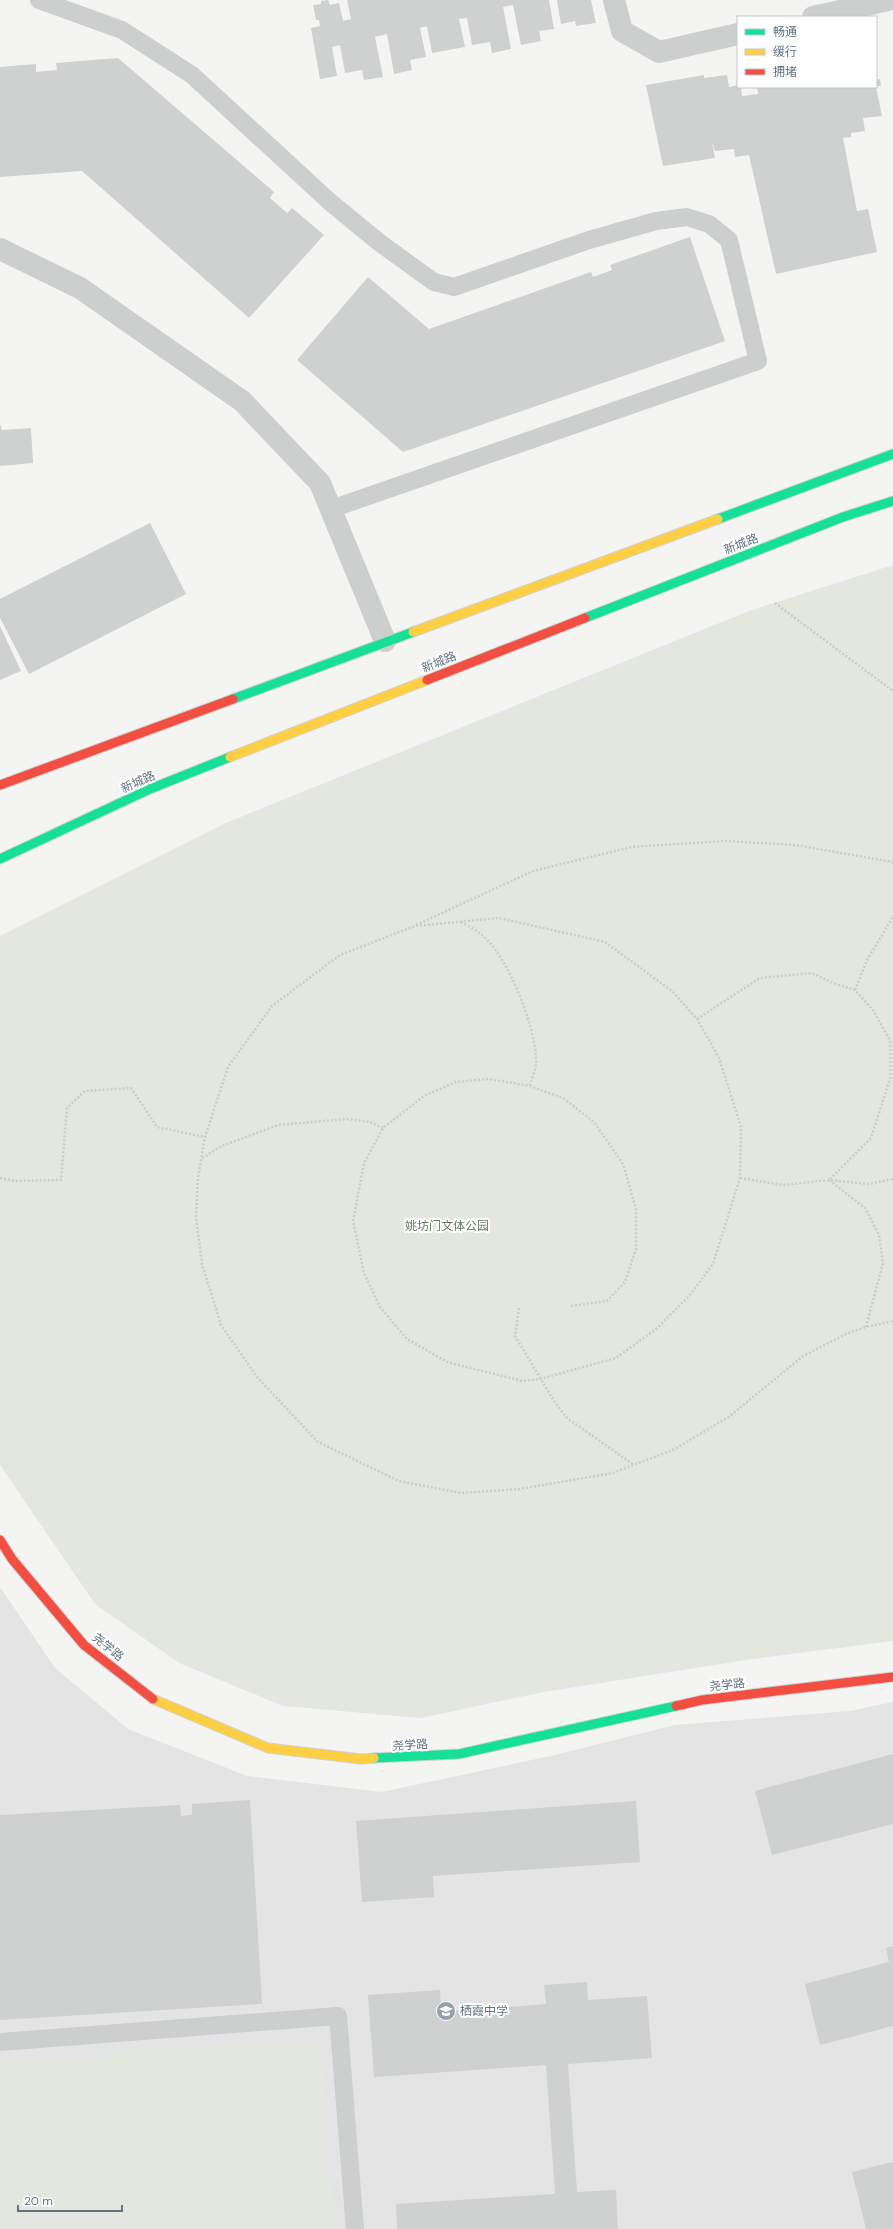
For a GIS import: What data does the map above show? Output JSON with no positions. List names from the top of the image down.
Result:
{
  "streets": {
    "main road": ["新城路", "尧学路"]
  },
  "parks": ["姚坊门文体公园"],
  "places": {
    "school or university": ["栖霞中学"]
  },
  "legend": ["畅通", "缓行", "拥堵"],
  "scale_bar": "20 m"
}
